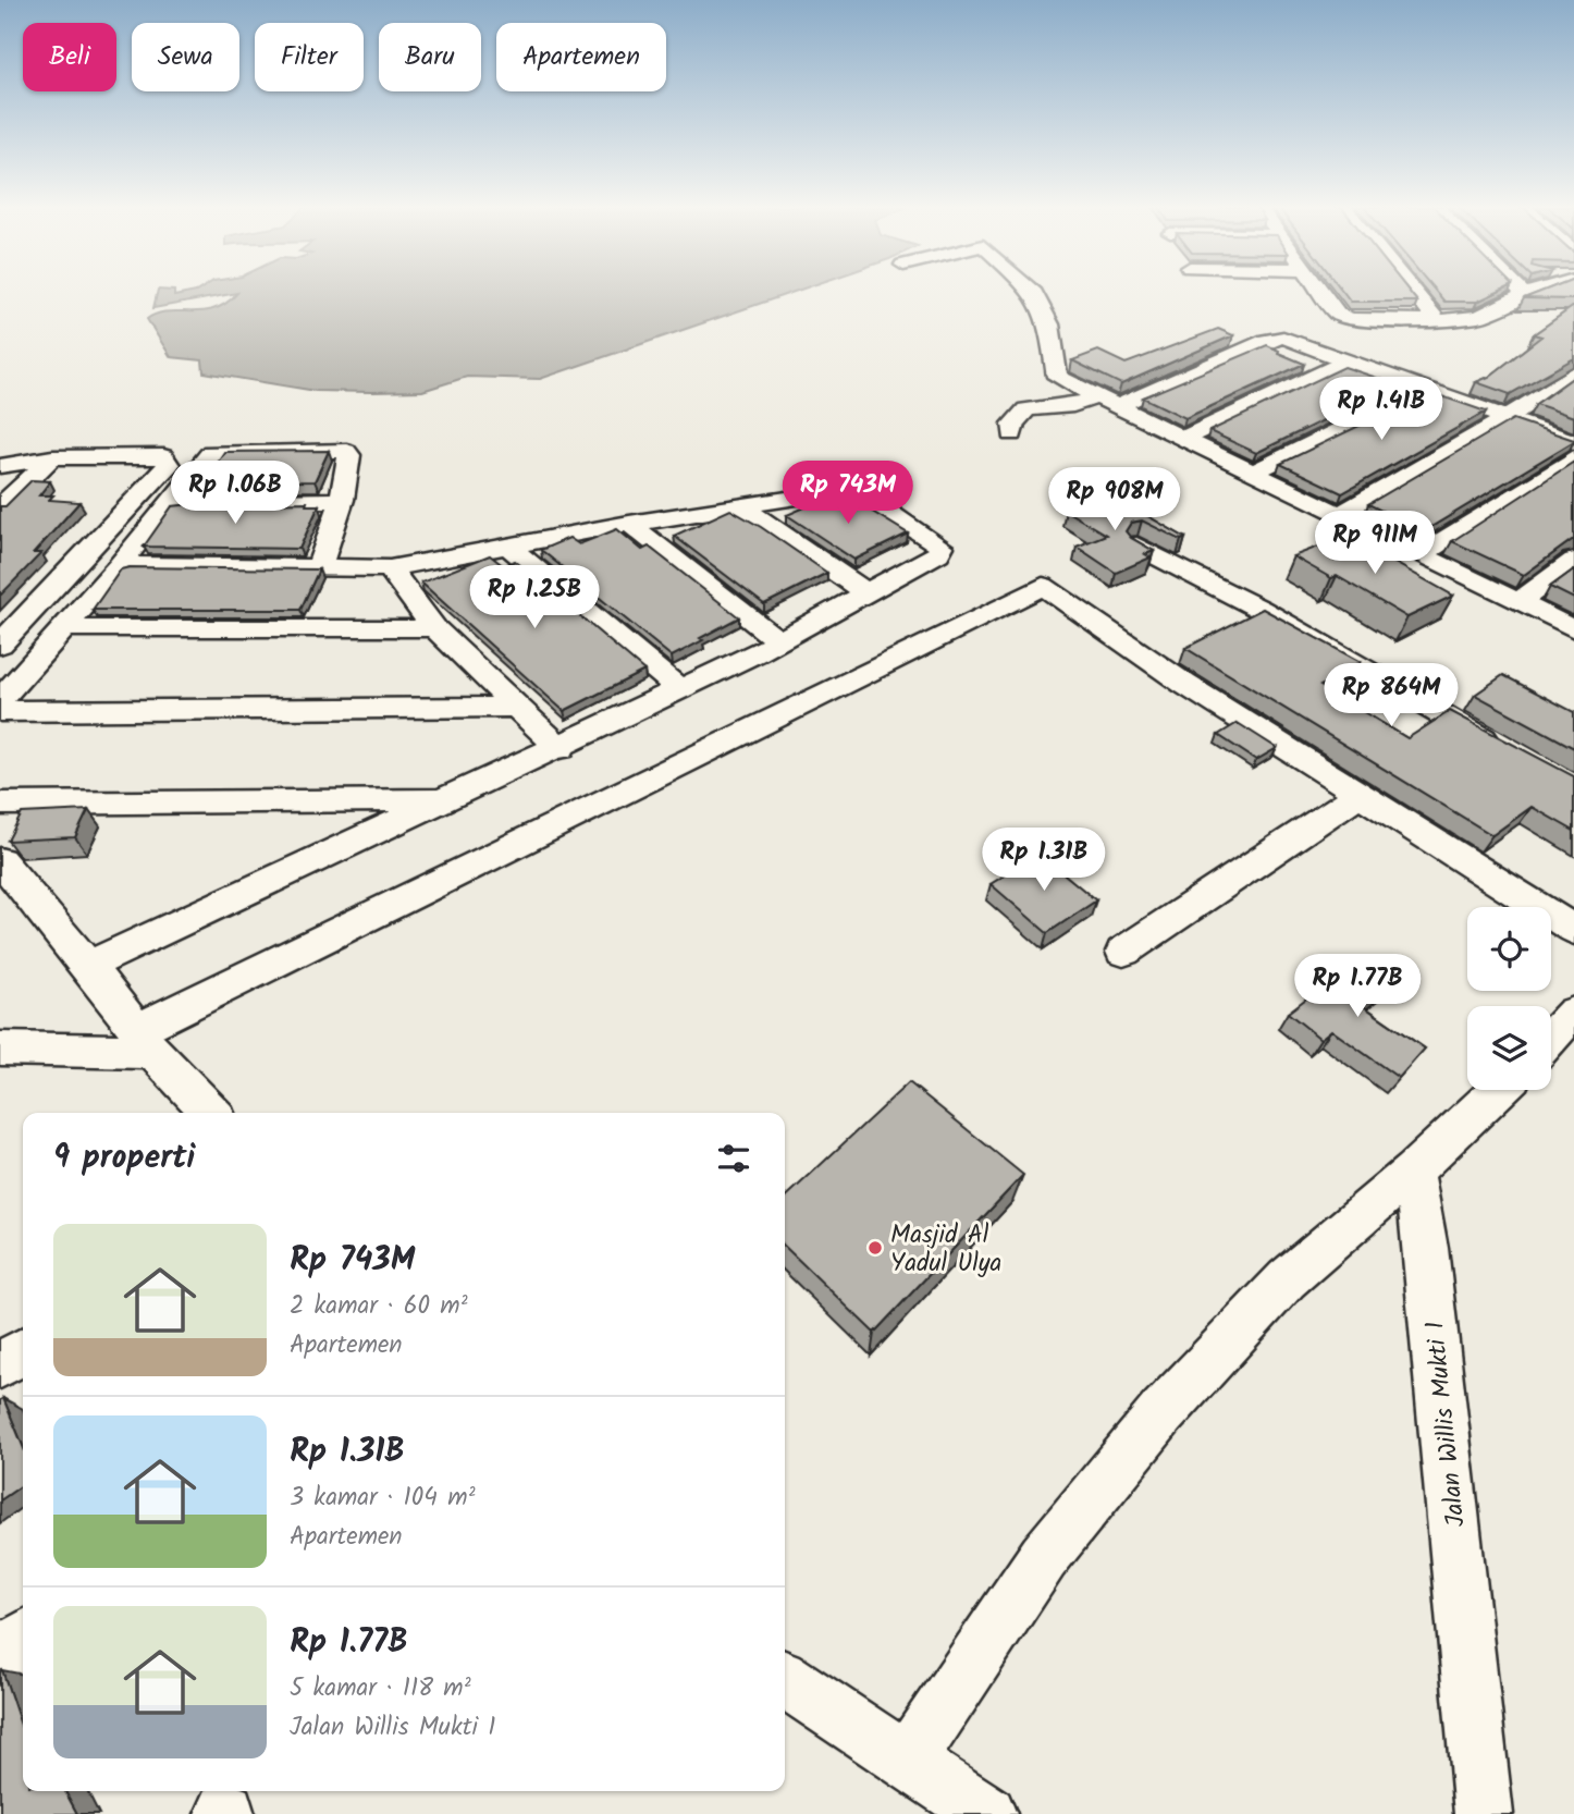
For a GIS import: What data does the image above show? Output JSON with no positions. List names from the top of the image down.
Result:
{
  "streets": {
    "street": ["Jalan Willis Mukti 1"]
  },
  "places": ["Masjid Al Yadul Ulya"],
  "page": {
    "chip": [
      "Beli",
      "Sewa",
      "Filter",
      "Baru",
      "Apartemen"
    ],
    "price": [
      "Rp 1.41B",
      "Rp 1.06B",
      "Rp 743M",
      "Rp 908M",
      "Rp 911M",
      "Rp 1.25B",
      "Rp 864M",
      "Rp 1.31B",
      "Rp 1.77B"
    ],
    "heading": "9 properti",
    "list": [
      {
        "name": "Rp 743M",
        "note": "2 kamar · 60 m² · Apartemen"
      },
      {
        "name": "Rp 1.31B",
        "note": "3 kamar · 104 m² · Apartemen"
      },
      {
        "name": "Rp 1.77B",
        "note": "5 kamar · 118 m² · Jalan Willis Mukti 1"
      }
    ]
  }
}
